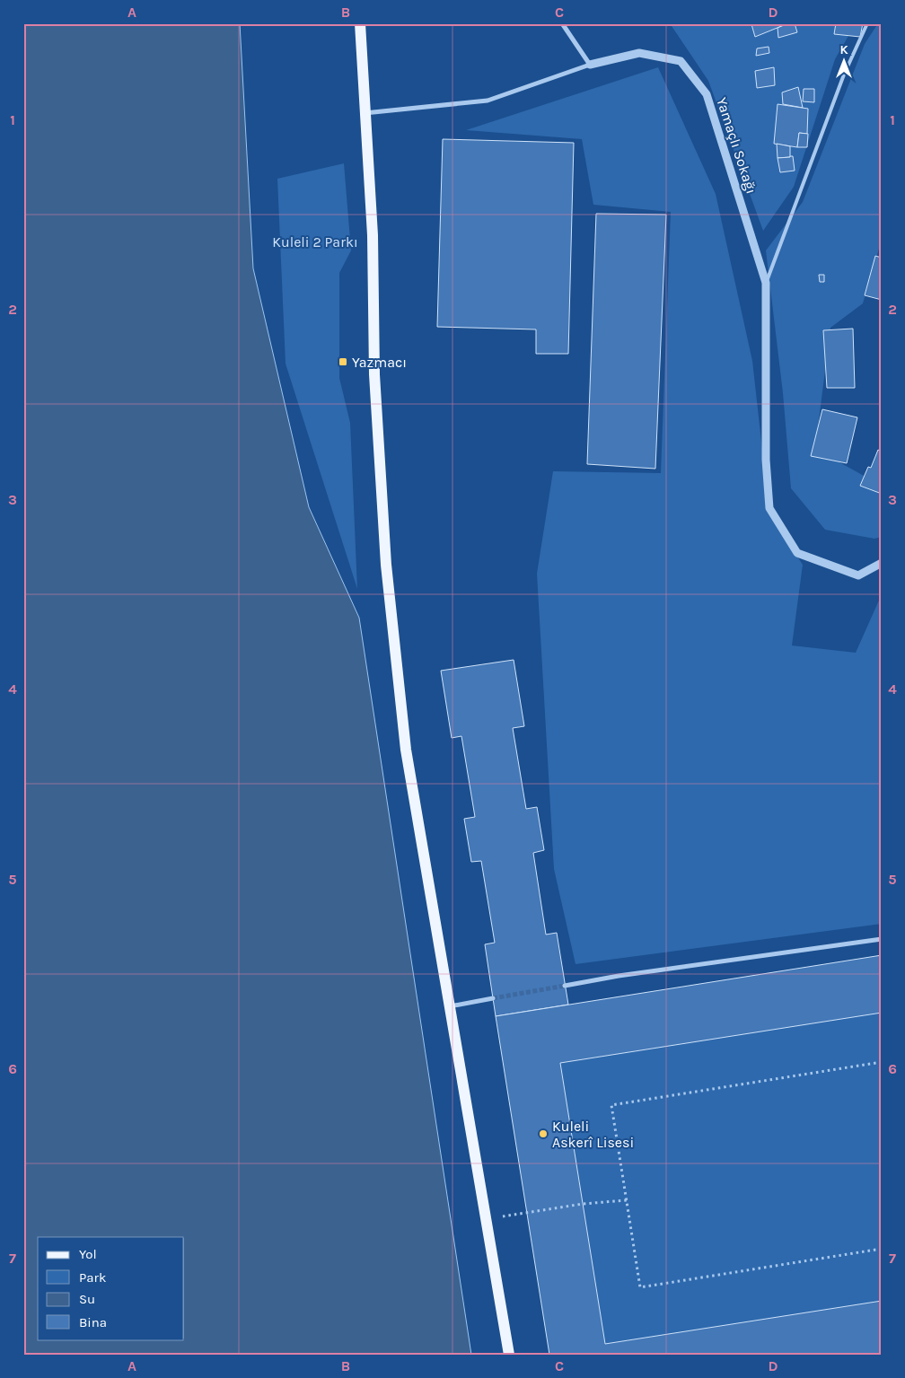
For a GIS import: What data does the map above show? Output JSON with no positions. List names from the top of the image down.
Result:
{
  "streets": {
    "street": ["Yamaçlı Sokağı"]
  },
  "parks": ["Kuleli 2 Parkı"],
  "places": {
    "transit": ["Yazmacı"],
    "other": ["Kuleli Askerî Lisesi"]
  },
  "legend": [
    "Yol",
    "Park",
    "Su",
    "Bina"
  ],
  "north": "top",
  "grid": {
    "columns": [
      "A",
      "B",
      "C",
      "D"
    ],
    "rows": [
      "1",
      "2",
      "3",
      "4",
      "5",
      "6",
      "7"
    ]
  }
}
